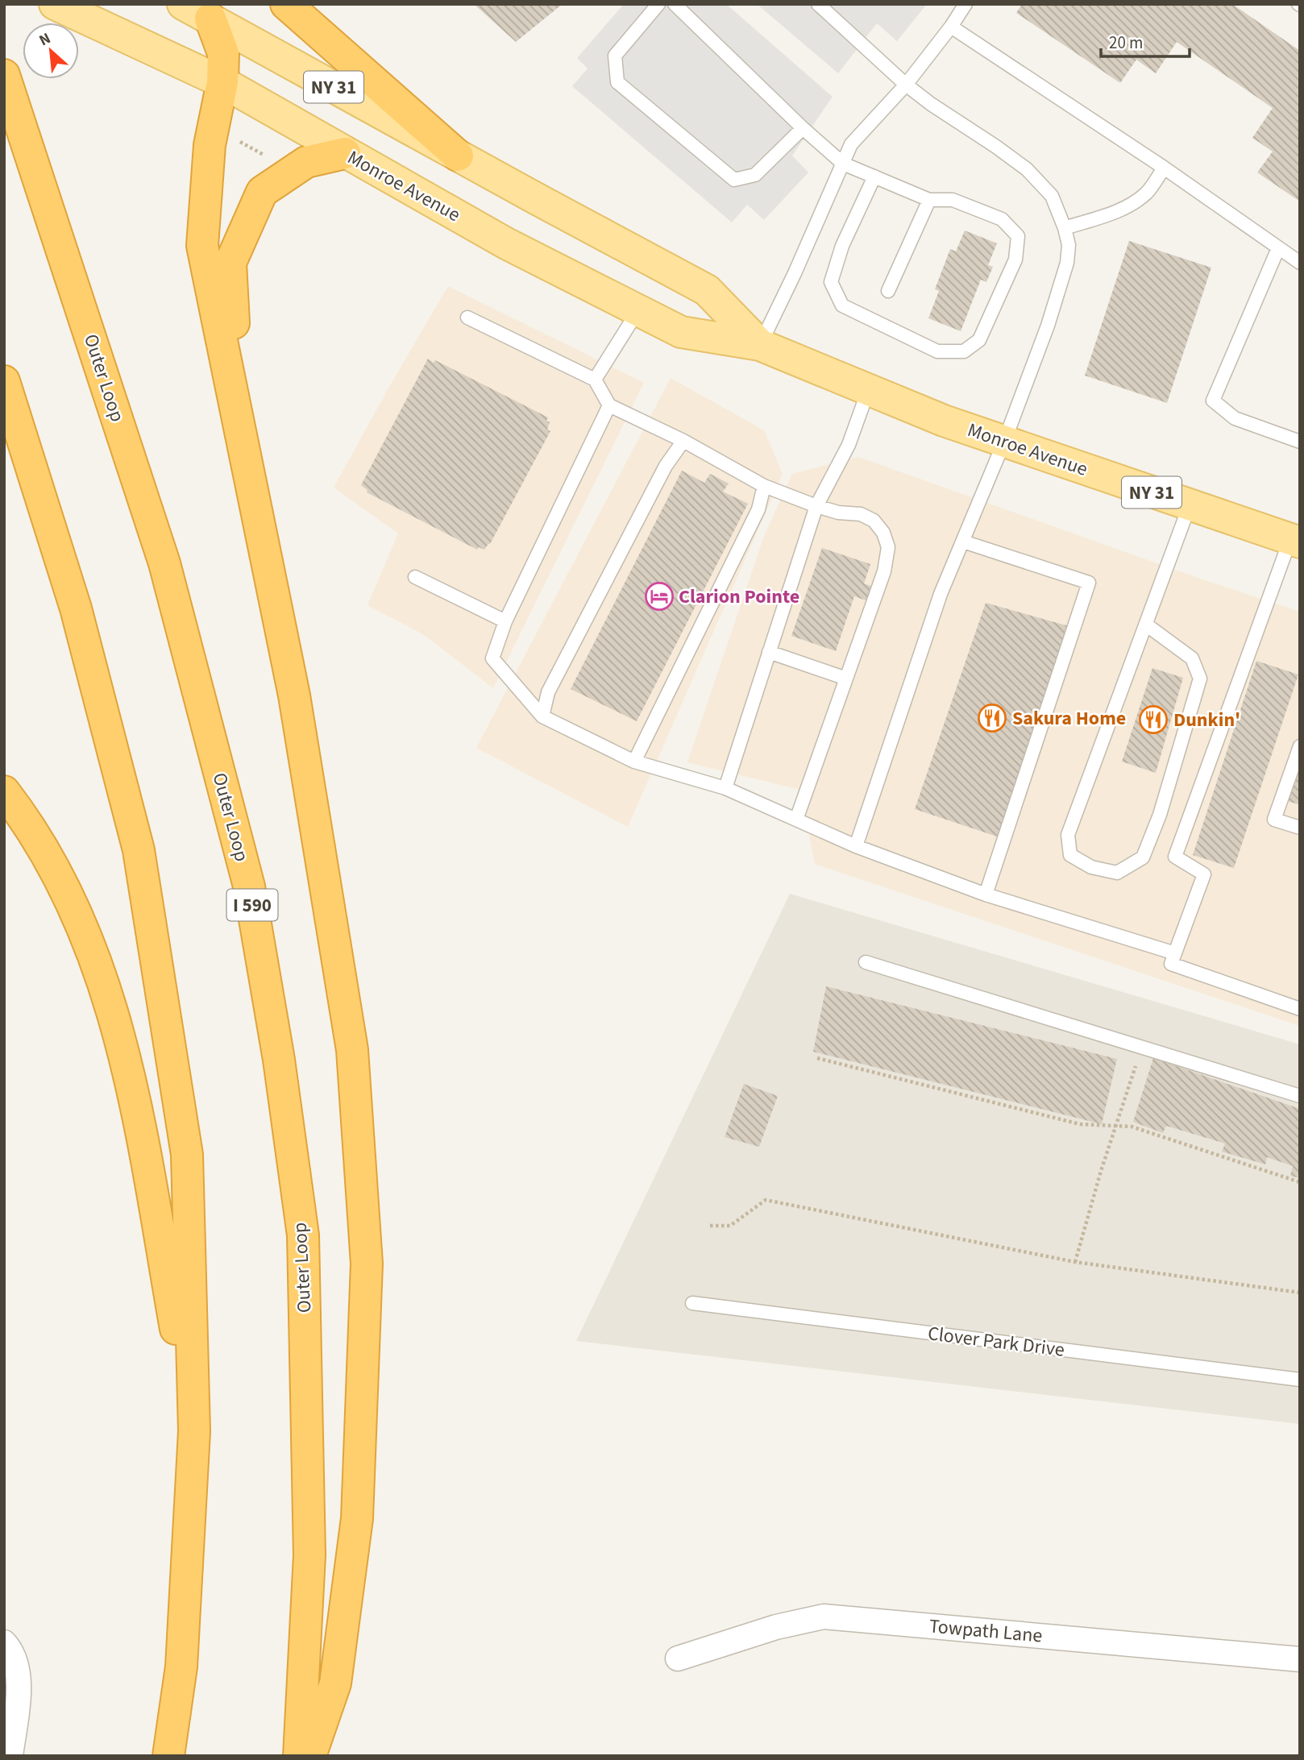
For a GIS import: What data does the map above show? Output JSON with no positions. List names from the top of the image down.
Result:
{
  "streets": {
    "highway": ["Outer Loop", "I 590"],
    "main road": ["NY 31", "Monroe Avenue"],
    "street": ["Towpath Lane"],
    "lane": ["Clover Park Drive"]
  },
  "places": {
    "hotel": ["Clarion Pointe"],
    "restaurant": ["Sakura Home", "Dunkin'"]
  },
  "scale_bar": "20 m",
  "north": "top left"
}
